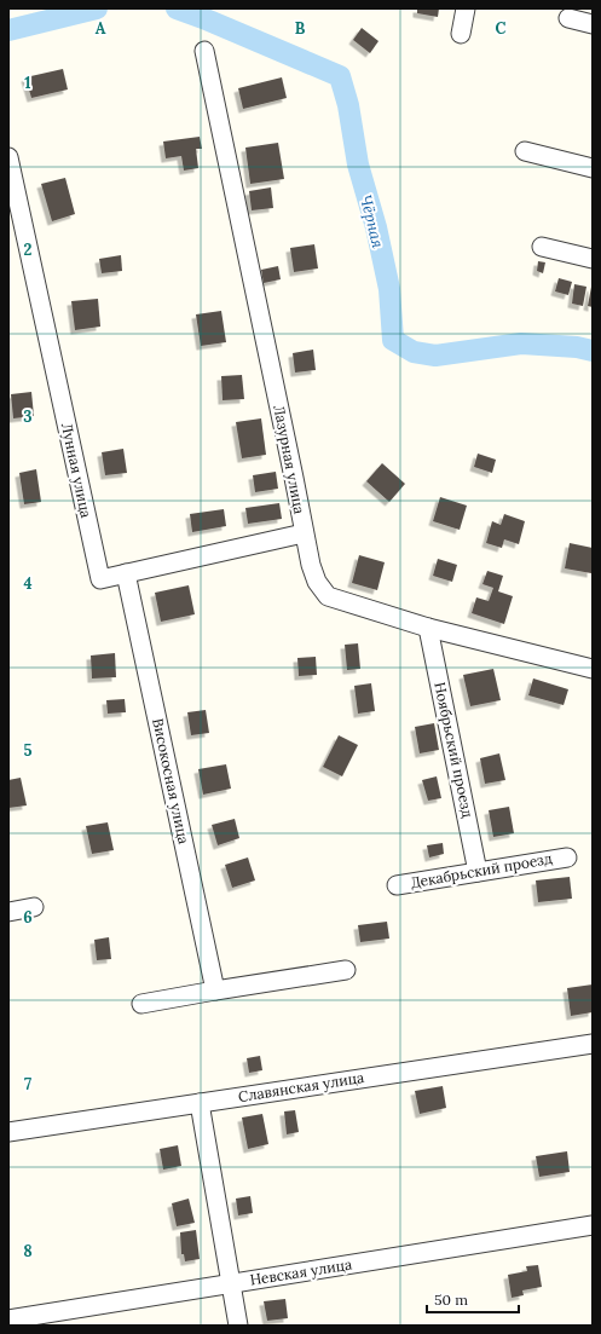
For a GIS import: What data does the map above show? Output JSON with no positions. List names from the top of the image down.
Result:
{
  "streets": {
    "street": [
      "Лазурная улица",
      "Лунная улица",
      "Ноябрьский проезд",
      "Високосная улица",
      "Декабрьский проезд",
      "Славянская улица",
      "Невская улица"
    ]
  },
  "crossings": [
    ["Лазурная улица", "Лунная улица"],
    ["Лазурная улица", "Ноябрьский проезд"],
    ["Лунная улица", "Високосная улица"],
    ["Ноябрьский проезд", "Декабрьский проезд"]
  ],
  "water": ["Чёрная"],
  "scale_bar": "50 m",
  "grid": {
    "columns": ["A", "B", "C"],
    "rows": [
      "1",
      "2",
      "3",
      "4",
      "5",
      "6",
      "7",
      "8"
    ]
  }
}
